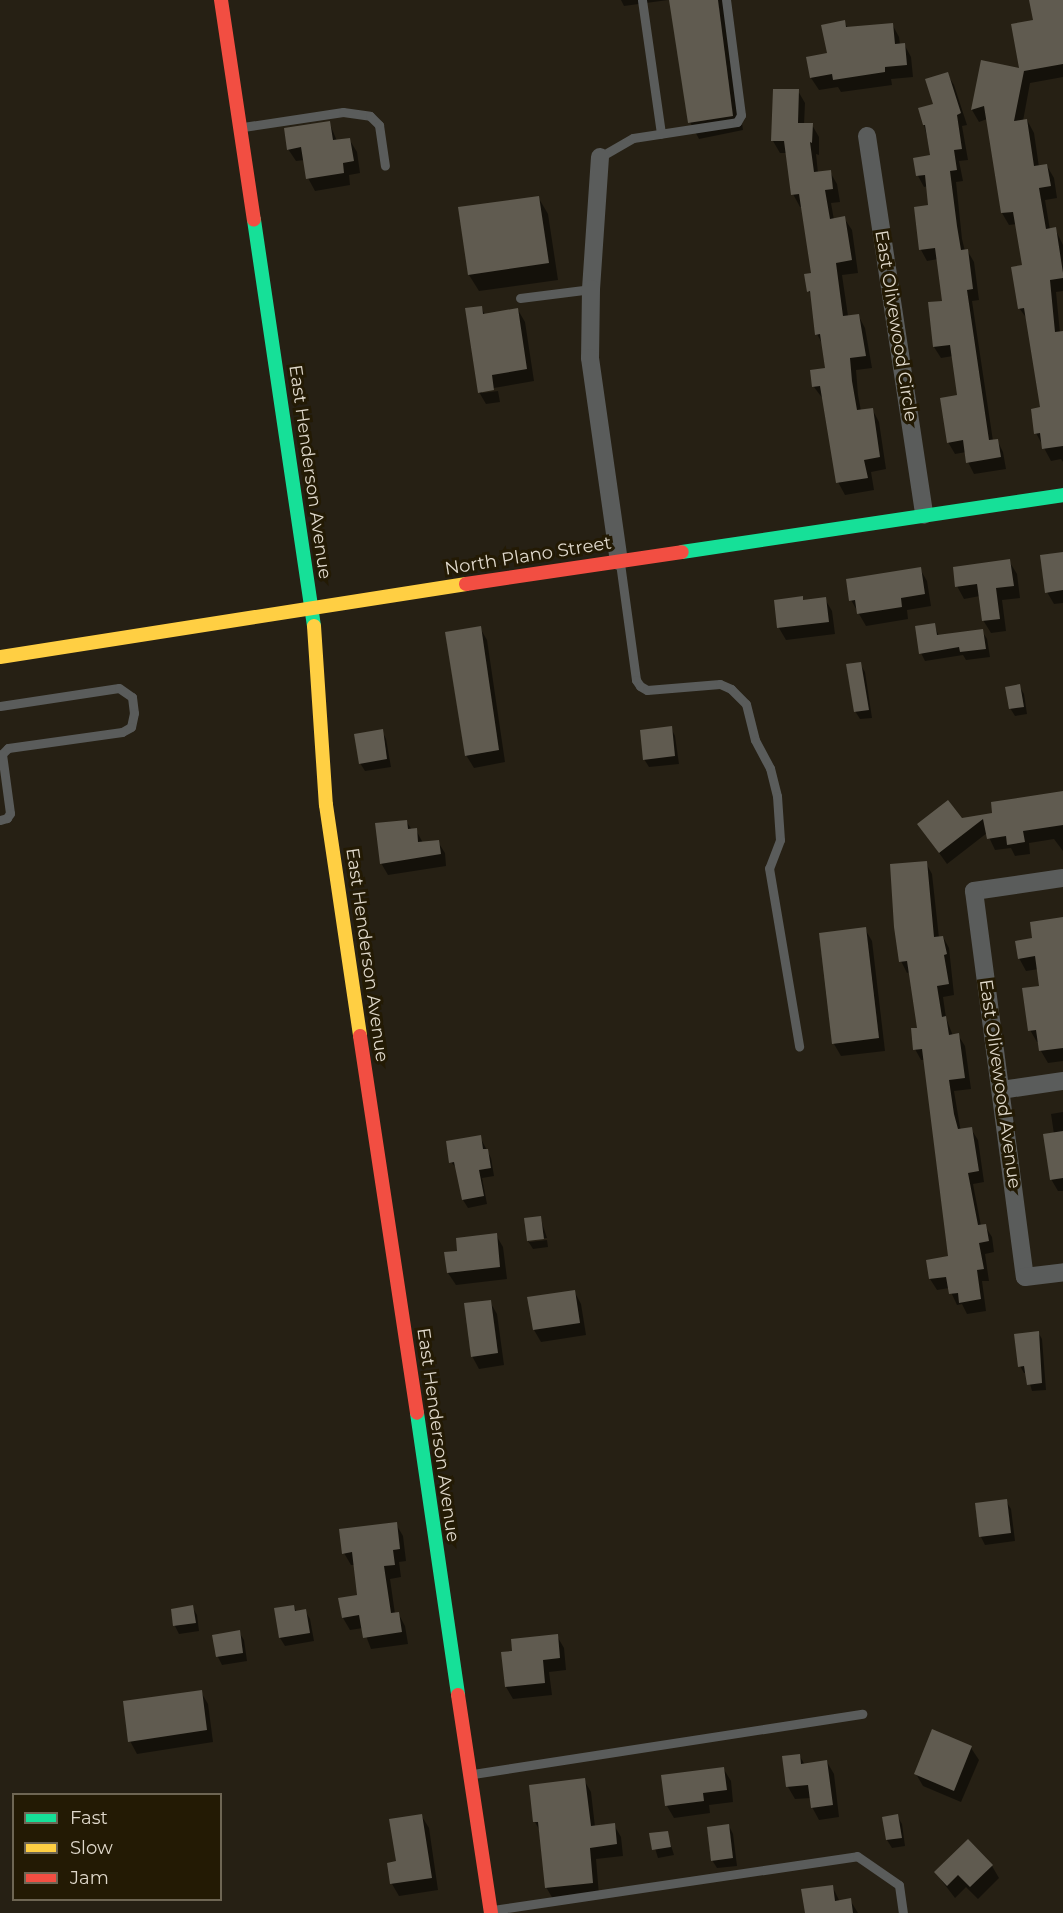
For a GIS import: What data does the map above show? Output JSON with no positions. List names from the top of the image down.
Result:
{
  "streets": {
    "street": [
      "East Olivewood Circle",
      "East Henderson Avenue",
      "North Plano Street",
      "East Olivewood Avenue"
    ]
  },
  "crossings": [
    ["East Olivewood Circle", "North Plano Street"],
    ["East Henderson Avenue", "North Plano Street"]
  ],
  "legend": ["Fast", "Slow", "Jam"]
}
